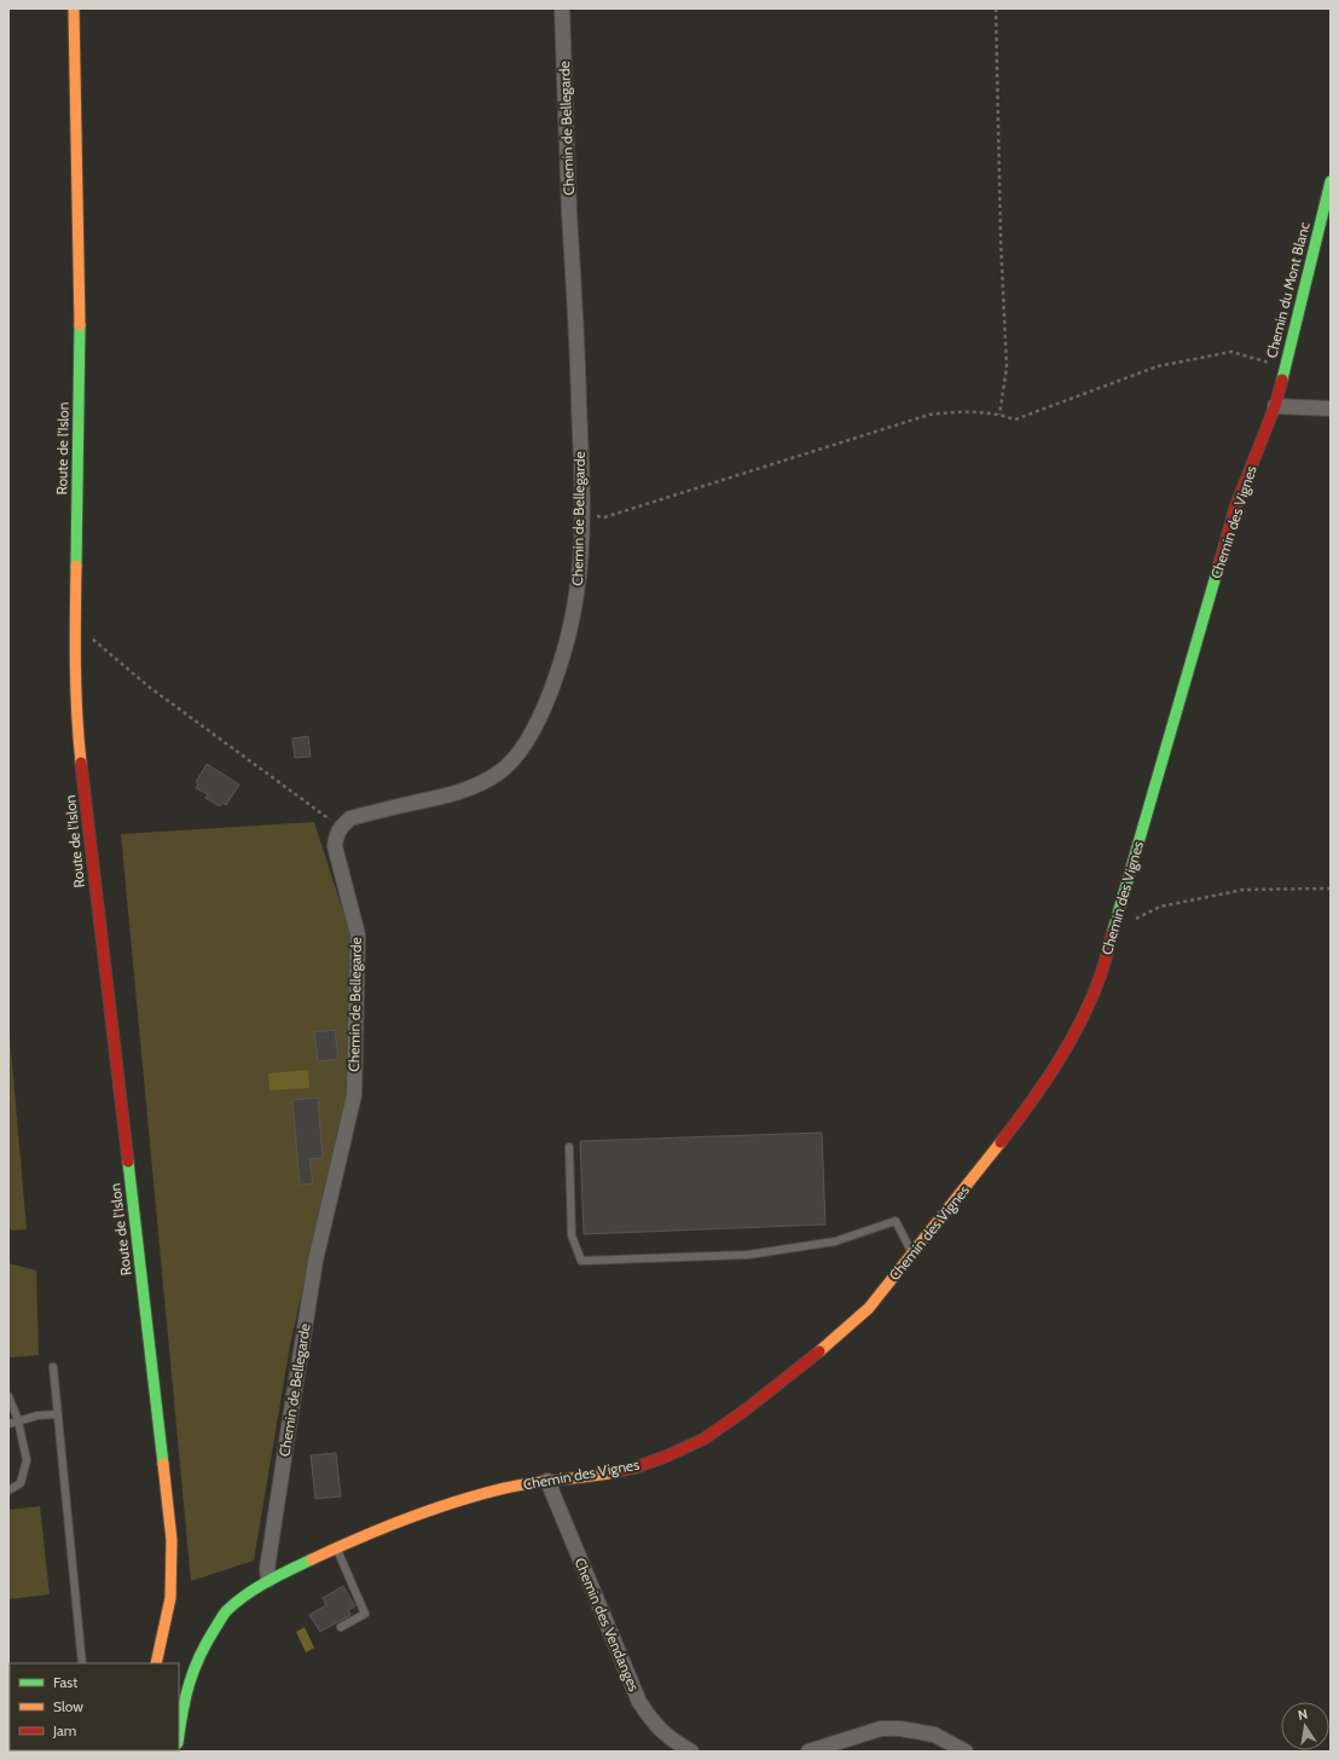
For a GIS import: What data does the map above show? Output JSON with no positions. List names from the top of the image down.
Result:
{
  "streets": {
    "street": [
      "Chemin de Bellegarde",
      "Chemin du Mont Blanc",
      "Route de l'Islon",
      "Chemin des Vignes",
      "Chemin des Vendanges"
    ]
  },
  "crossings": [
    ["Chemin de Bellegarde", "Chemin des Vignes"],
    ["Chemin du Mont Blanc", "Chemin des Vignes"],
    ["Chemin des Vignes", "Chemin des Vendanges"]
  ],
  "legend": ["Fast", "Slow", "Jam"],
  "north": "top"
}
